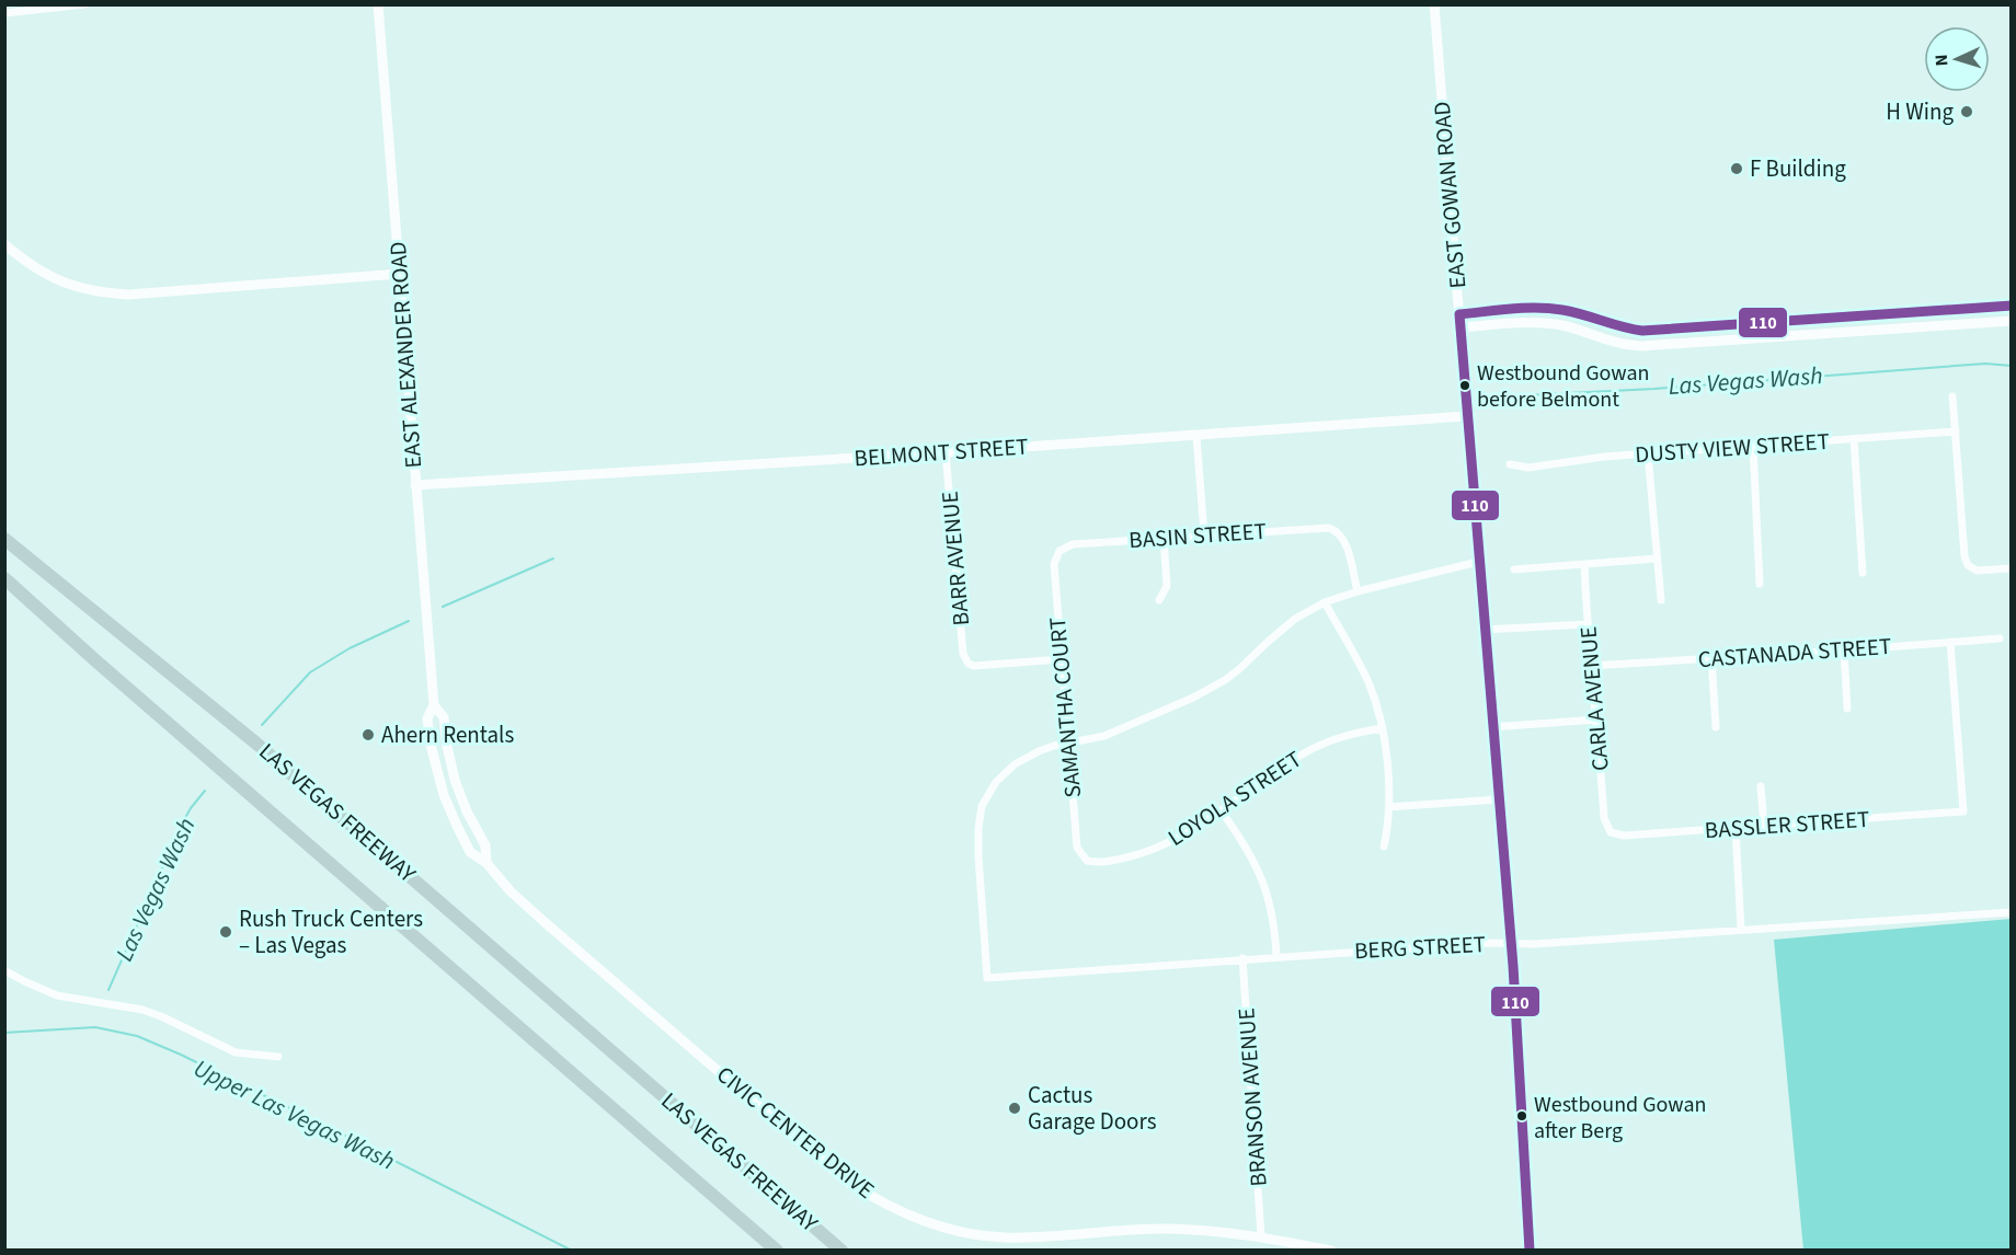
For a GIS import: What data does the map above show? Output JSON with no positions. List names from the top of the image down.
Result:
{
  "streets": {
    "highway": ["LAS VEGAS FREEWAY"],
    "street": [
      "EAST GOWAN ROAD",
      "EAST ALEXANDER ROAD",
      "DUSTY VIEW STREET",
      "BELMONT STREET",
      "BASIN STREET",
      "BARR AVENUE",
      "CASTANADA STREET",
      "CARLA AVENUE",
      "SAMANTHA COURT",
      "LOYOLA STREET",
      "BASSLER STREET",
      "BERG STREET",
      "BRANSON AVENUE",
      "CIVIC CENTER DRIVE"
    ]
  },
  "crossings": [
    ["EAST GOWAN ROAD", "BELMONT STREET"],
    ["EAST GOWAN ROAD", "BERG STREET"],
    ["EAST ALEXANDER ROAD", "BELMONT STREET"],
    ["EAST ALEXANDER ROAD", "CIVIC CENTER DRIVE"],
    ["BELMONT STREET", "BARR AVENUE"],
    ["BASIN STREET", "SAMANTHA COURT"],
    ["BARR AVENUE", "SAMANTHA COURT"],
    ["CASTANADA STREET", "CARLA AVENUE"],
    ["CASTANADA STREET", "BASSLER STREET"],
    ["CARLA AVENUE", "BASSLER STREET"],
    ["SAMANTHA COURT", "LOYOLA STREET"],
    ["SAMANTHA COURT", "BERG STREET"],
    ["BERG STREET", "BRANSON AVENUE"],
    ["BRANSON AVENUE", "CIVIC CENTER DRIVE"]
  ],
  "water": ["Las Vegas Wash", "Upper Las Vegas Wash"],
  "places": [
    "H Wing",
    "F Building",
    "Westbound Gowan before Belmont",
    "Ahern Rentals",
    "Rush Truck Centers – Las Vegas",
    "Cactus Garage Doors",
    "Westbound Gowan after Berg"
  ],
  "lines": ["transit line 110"],
  "north": "left"
}
